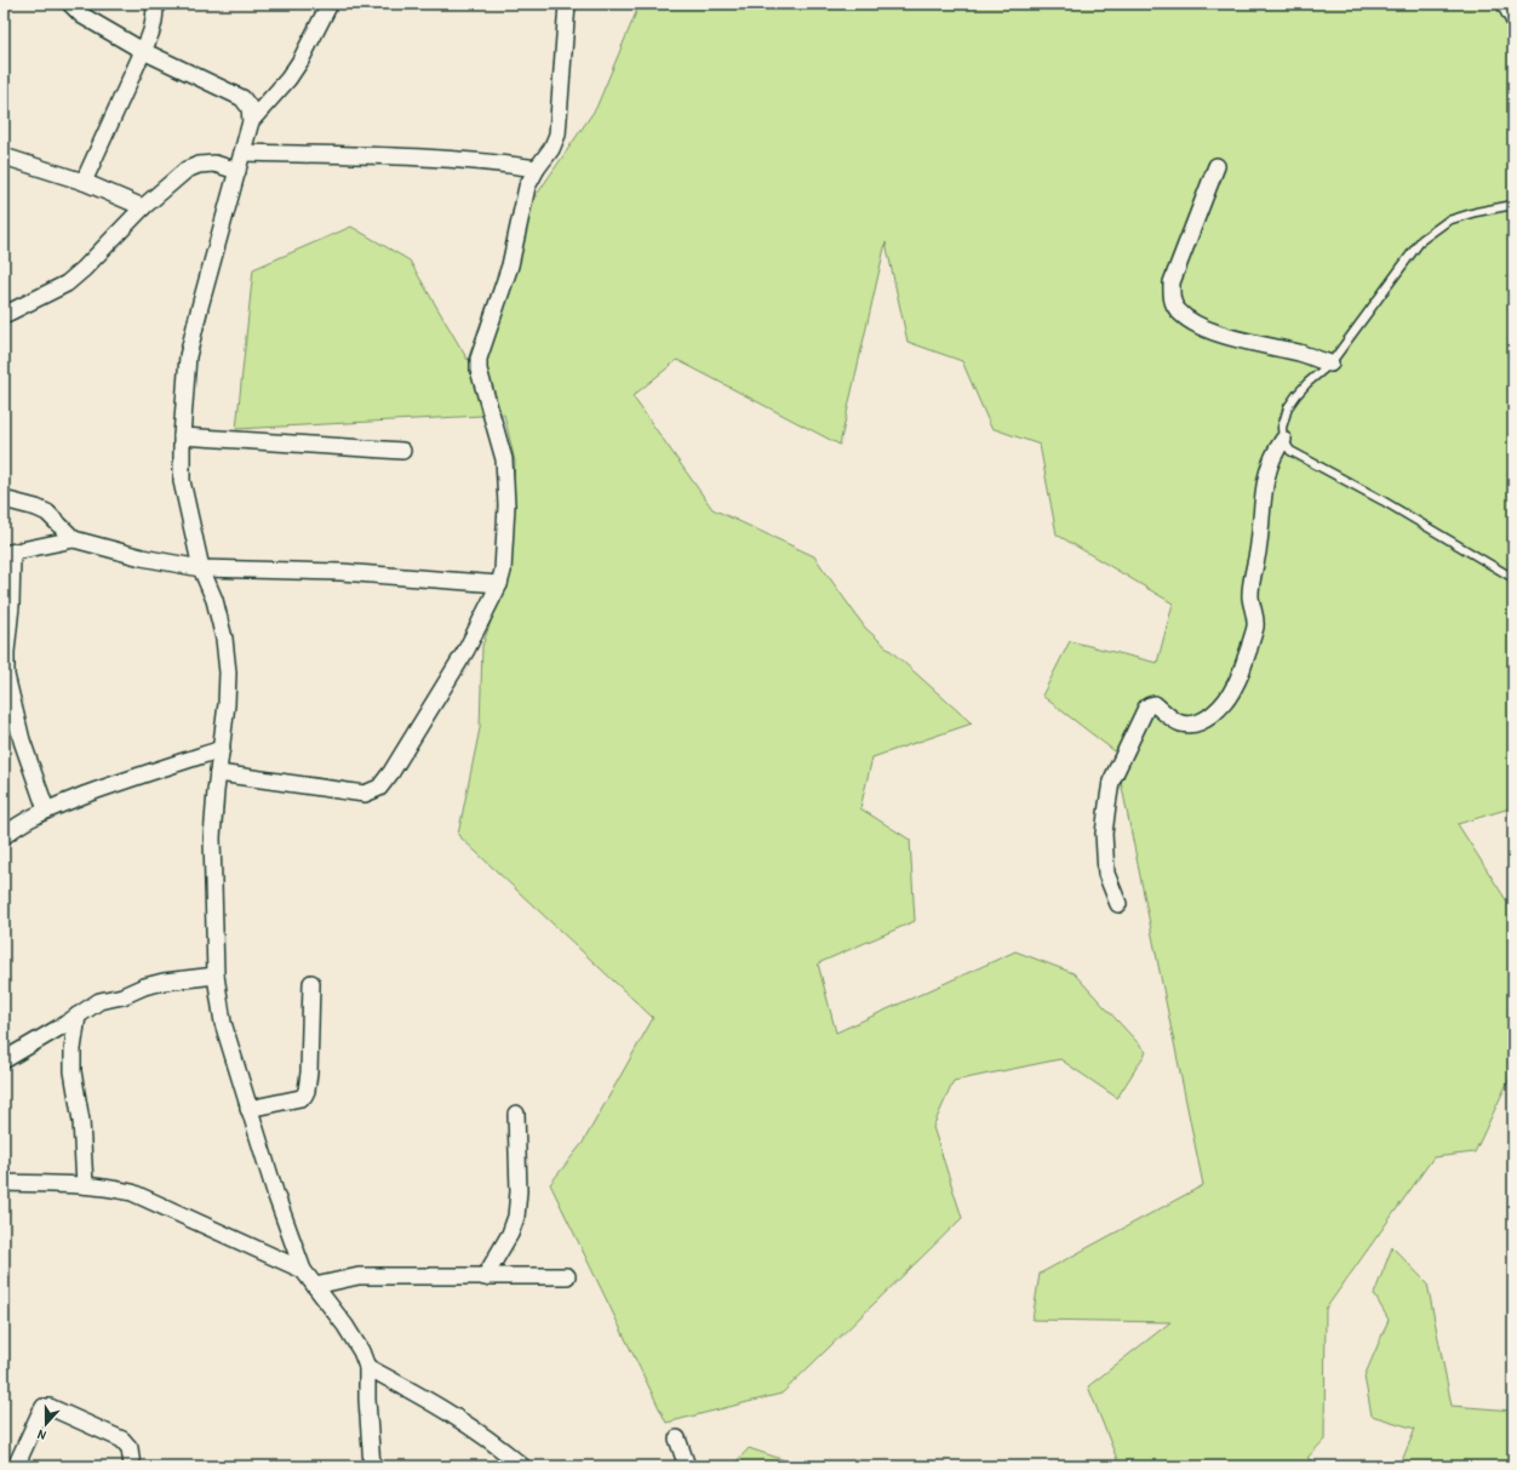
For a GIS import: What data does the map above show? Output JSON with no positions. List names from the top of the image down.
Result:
{
  "north": "bottom"
}
